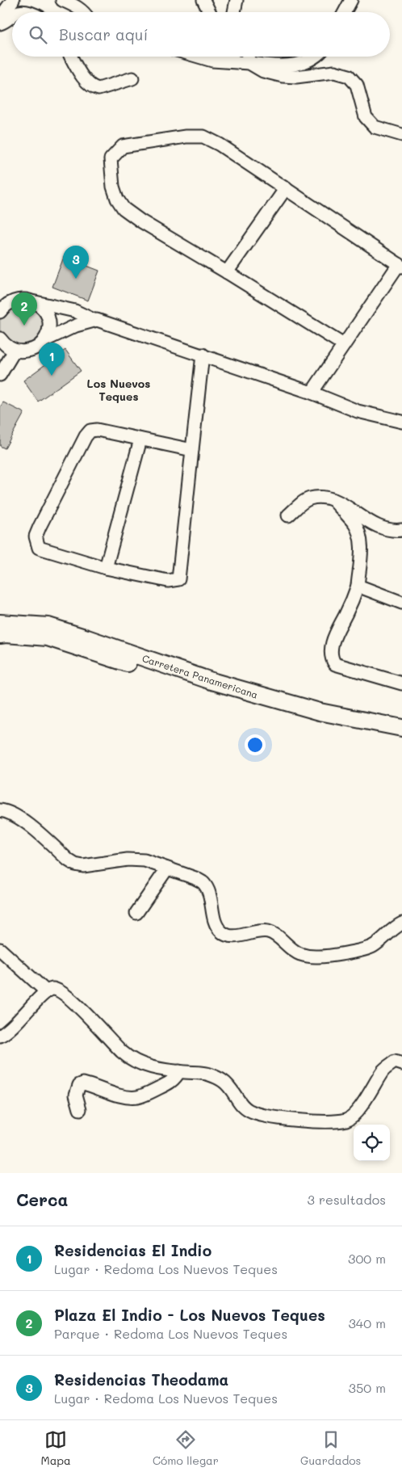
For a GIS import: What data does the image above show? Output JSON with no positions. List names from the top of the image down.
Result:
{
  "streets": {
    "main road": ["Carretera Panamericana"]
  },
  "districts": ["Los Nuevos Teques"],
  "page": {
    "search": "Buscar aquí",
    "pins": ["3", "2", "1"],
    "heading": ["Cerca", "3 resultados"],
    "list": [
      {
        "mark": "1",
        "name": "Residencias El Indio",
        "note": "Lugar · Redoma Los Nuevos Teques",
        "value": "300 m"
      },
      {
        "mark": "2",
        "name": "Plaza El Indio - Los Nuevos Teques",
        "note": "Parque · Redoma Los Nuevos Teques",
        "value": "340 m"
      },
      {
        "mark": "3",
        "name": "Residencias Theodama",
        "note": "Lugar · Redoma Los Nuevos Teques",
        "value": "350 m"
      }
    ],
    "nav": ["Mapa", "Cómo llegar", "Guardados"]
  }
}
